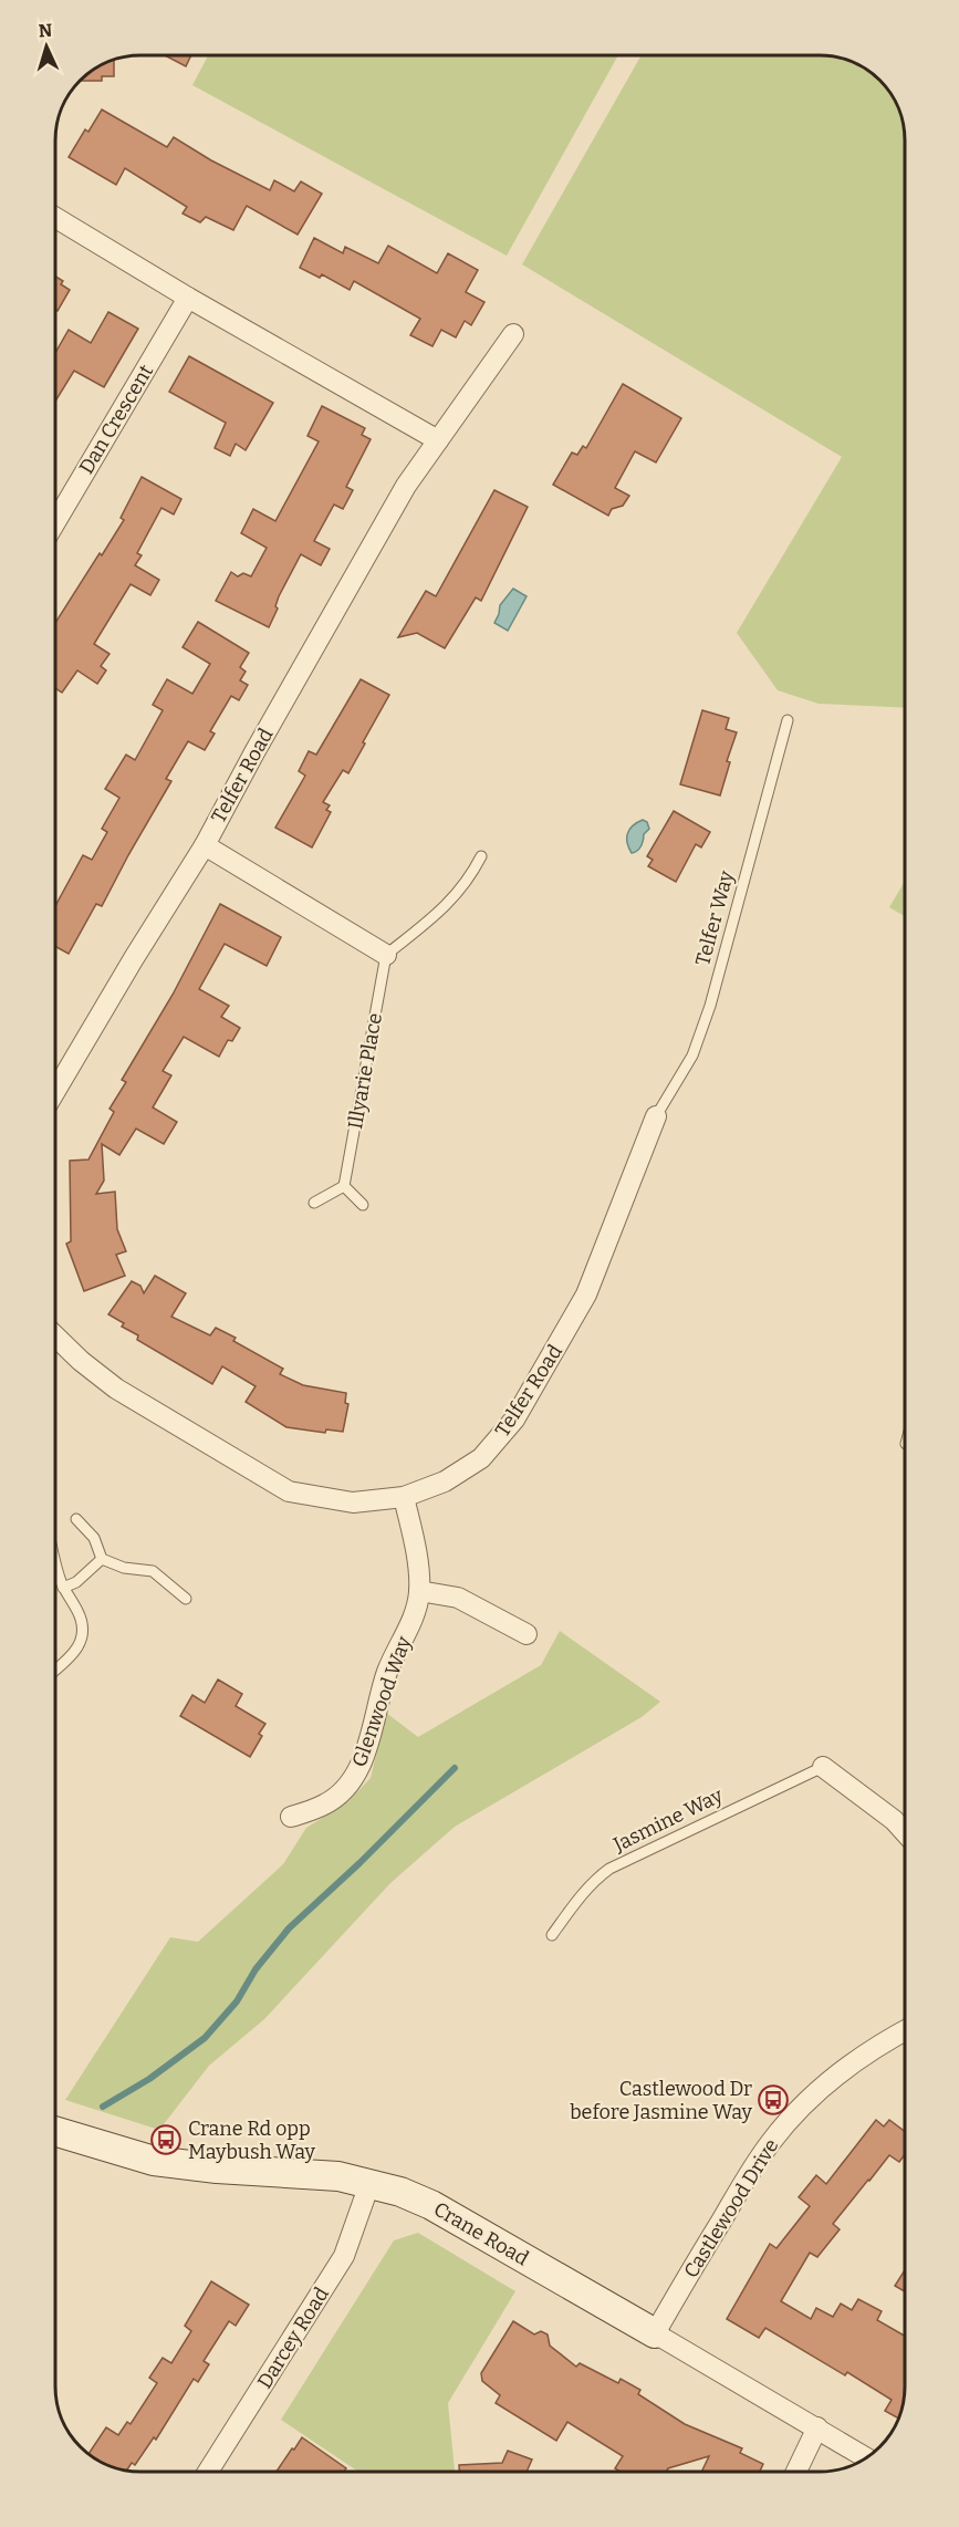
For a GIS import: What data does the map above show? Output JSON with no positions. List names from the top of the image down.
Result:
{
  "streets": {
    "street": [
      "Dan Crescent",
      "Telfer Road",
      "Glenwood Way",
      "Castlewood Drive",
      "Crane Road",
      "Darcey Road"
    ],
    "lane": ["Telfer Way", "Illyarie Place", "Jasmine Way"]
  },
  "crossings": [
    ["Telfer Road", "Telfer Way"],
    ["Telfer Road", "Glenwood Way"],
    ["Castlewood Drive", "Crane Road"],
    ["Crane Road", "Darcey Road"]
  ],
  "places": {
    "bus stop": ["Castlewood Dr before Jasmine Way", "Crane Rd opp Maybush Way"]
  },
  "north": "top"
}
